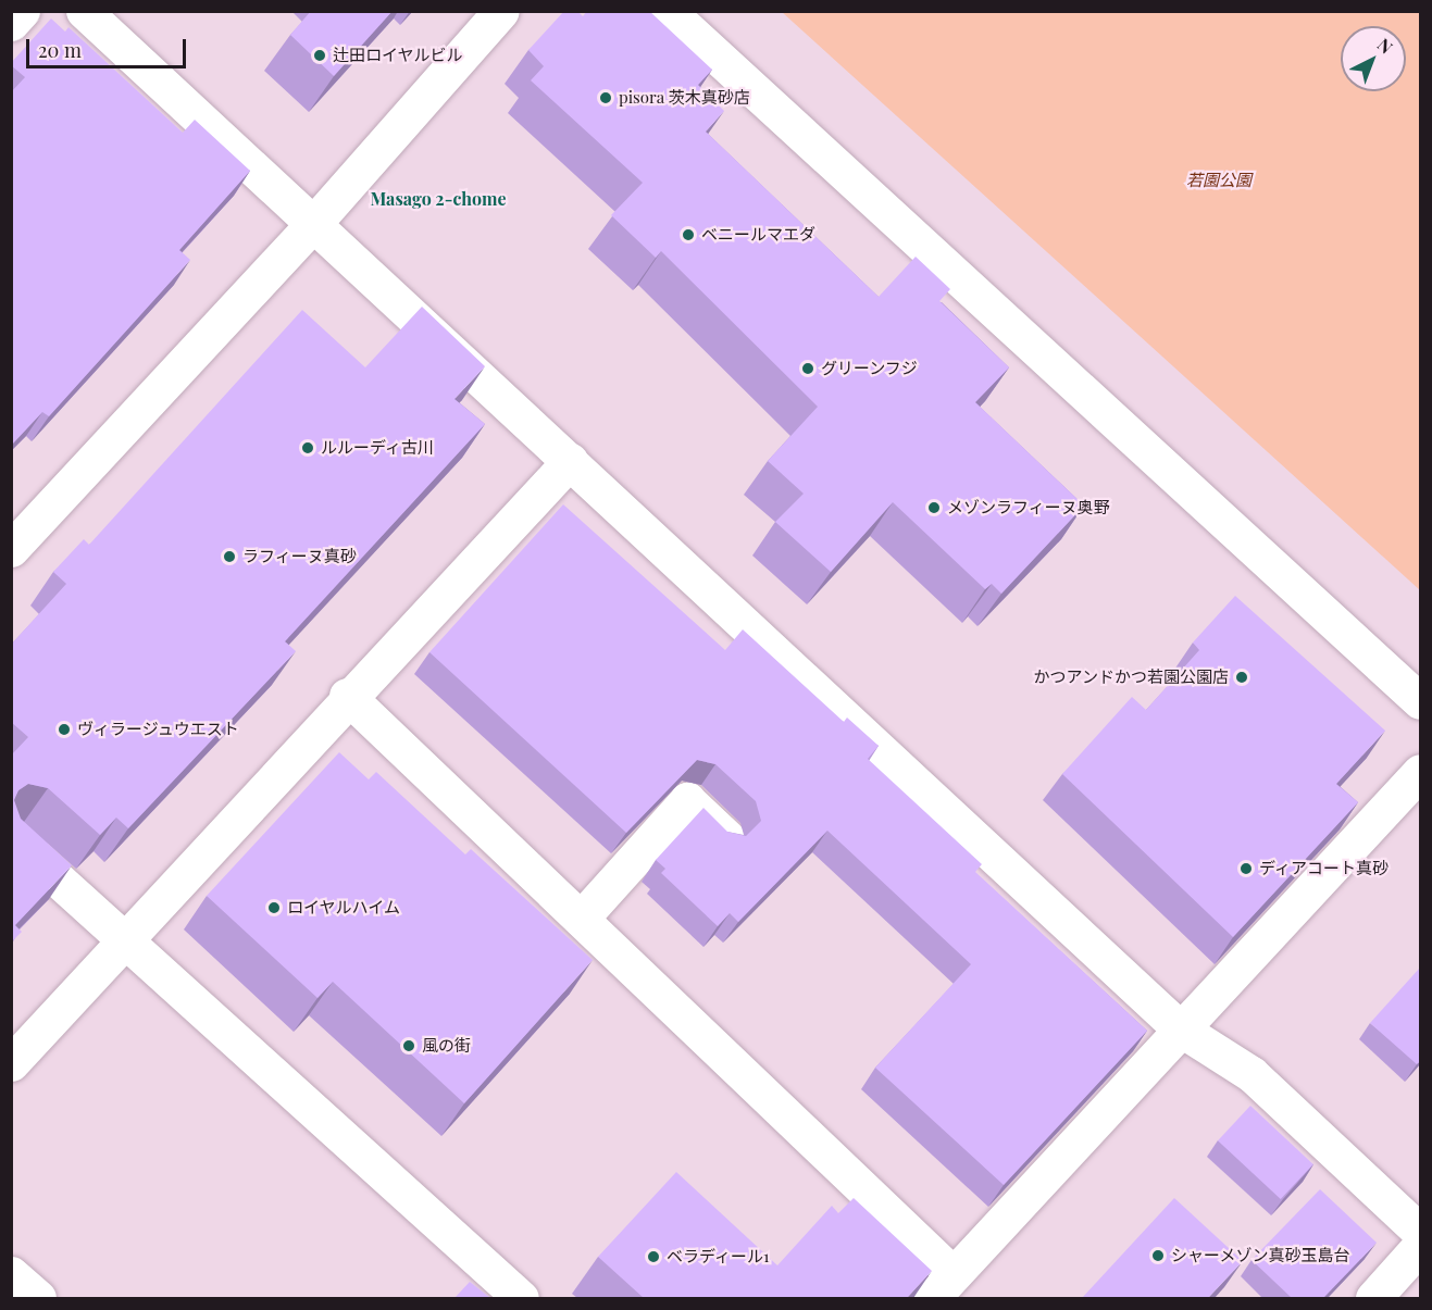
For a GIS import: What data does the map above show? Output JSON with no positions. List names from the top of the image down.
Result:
{
  "districts": ["Masago 2-chome"],
  "parks": ["若園公園"],
  "places": [
    "辻田ロイヤルビル",
    "pisora 茨木真砂店",
    "ベニールマエダ",
    "グリーンフジ",
    "ルルーディ古川",
    "メゾンラフィーヌ奥野",
    "ラフィーヌ真砂",
    "かつアンドかつ若園公園店",
    "ヴィラージュウエスト",
    "ディアコート真砂",
    "ロイヤルハイム",
    "風の街",
    "シャーメゾン真砂玉島台",
    "ベラディール1"
  ],
  "scale_bar": "20 m",
  "north": "top right"
}
